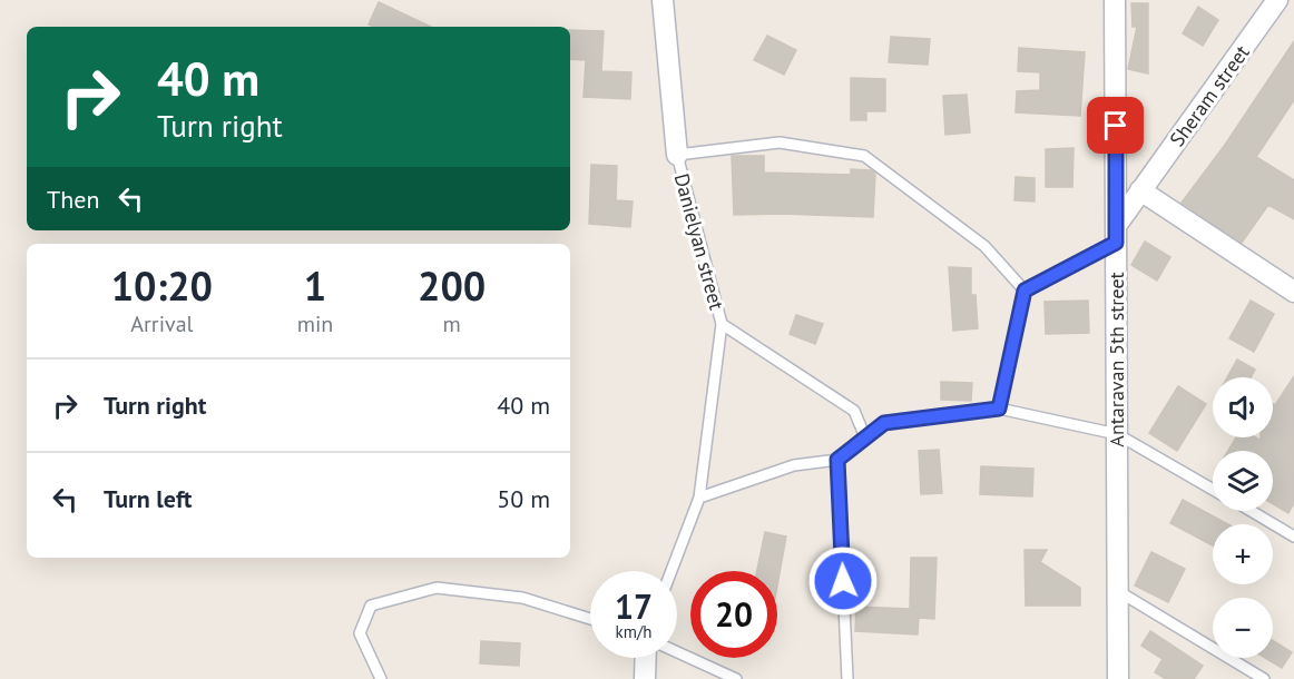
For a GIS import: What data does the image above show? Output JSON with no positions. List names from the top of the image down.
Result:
{
  "streets": {
    "street": ["Sheram street", "Danielyan street", "Antaravan 5th street"]
  },
  "crossings": [
    ["Sheram street", "Antaravan 5th street"]
  ],
  "page": {
    "turn": ["40 m", "Turn right"],
    "then": "Then",
    "eta": [
      "10:20",
      "Arrival",
      "1",
      "min",
      "200",
      "m"
    ],
    "list": [
      {
        "name": "Turn right",
        "value": "40 m"
      },
      {
        "name": "Turn left",
        "value": "50 m"
      }
    ],
    "map_buttons": ["+", "−"],
    "speed": "17 km/h",
    "limit": "20"
  }
}
